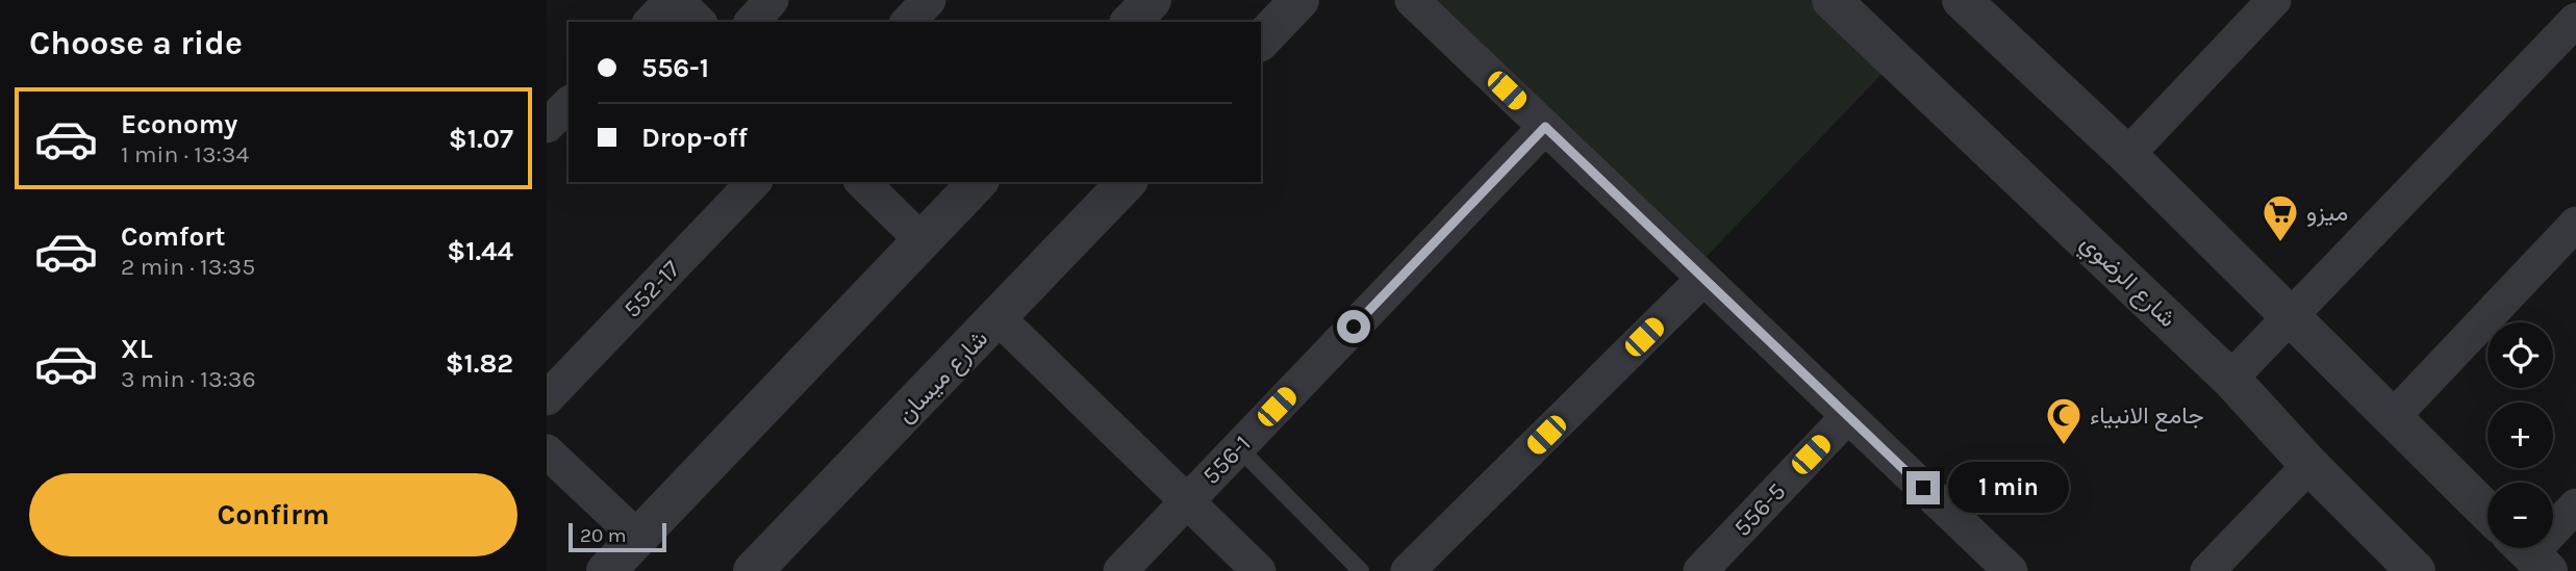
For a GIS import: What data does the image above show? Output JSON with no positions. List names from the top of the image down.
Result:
{
  "streets": {
    "street": [
      "شارع الرضوي",
      "552-17",
      "شارع ميسان",
      "556-1",
      "556-5"
    ]
  },
  "places": {
    "supermarket": ["ميزو"],
    "mosque": ["جامع الانبياء"]
  },
  "scale_bar": "20 m",
  "page": {
    "heading": "Choose a ride",
    "banner": ["556-1", "Drop-off"],
    "list": [
      {
        "name": "Economy",
        "note": "1 min · 13:34",
        "value": "$1.07"
      },
      {
        "name": "Comfort",
        "note": "2 min · 13:35",
        "value": "$1.44"
      },
      {
        "name": "XL",
        "note": "3 min · 13:36",
        "value": "$1.82"
      }
    ],
    "map_buttons": ["+", "−"],
    "buttons": "Confirm",
    "bubble": "1 min",
    "scale": "20 m"
  }
}
